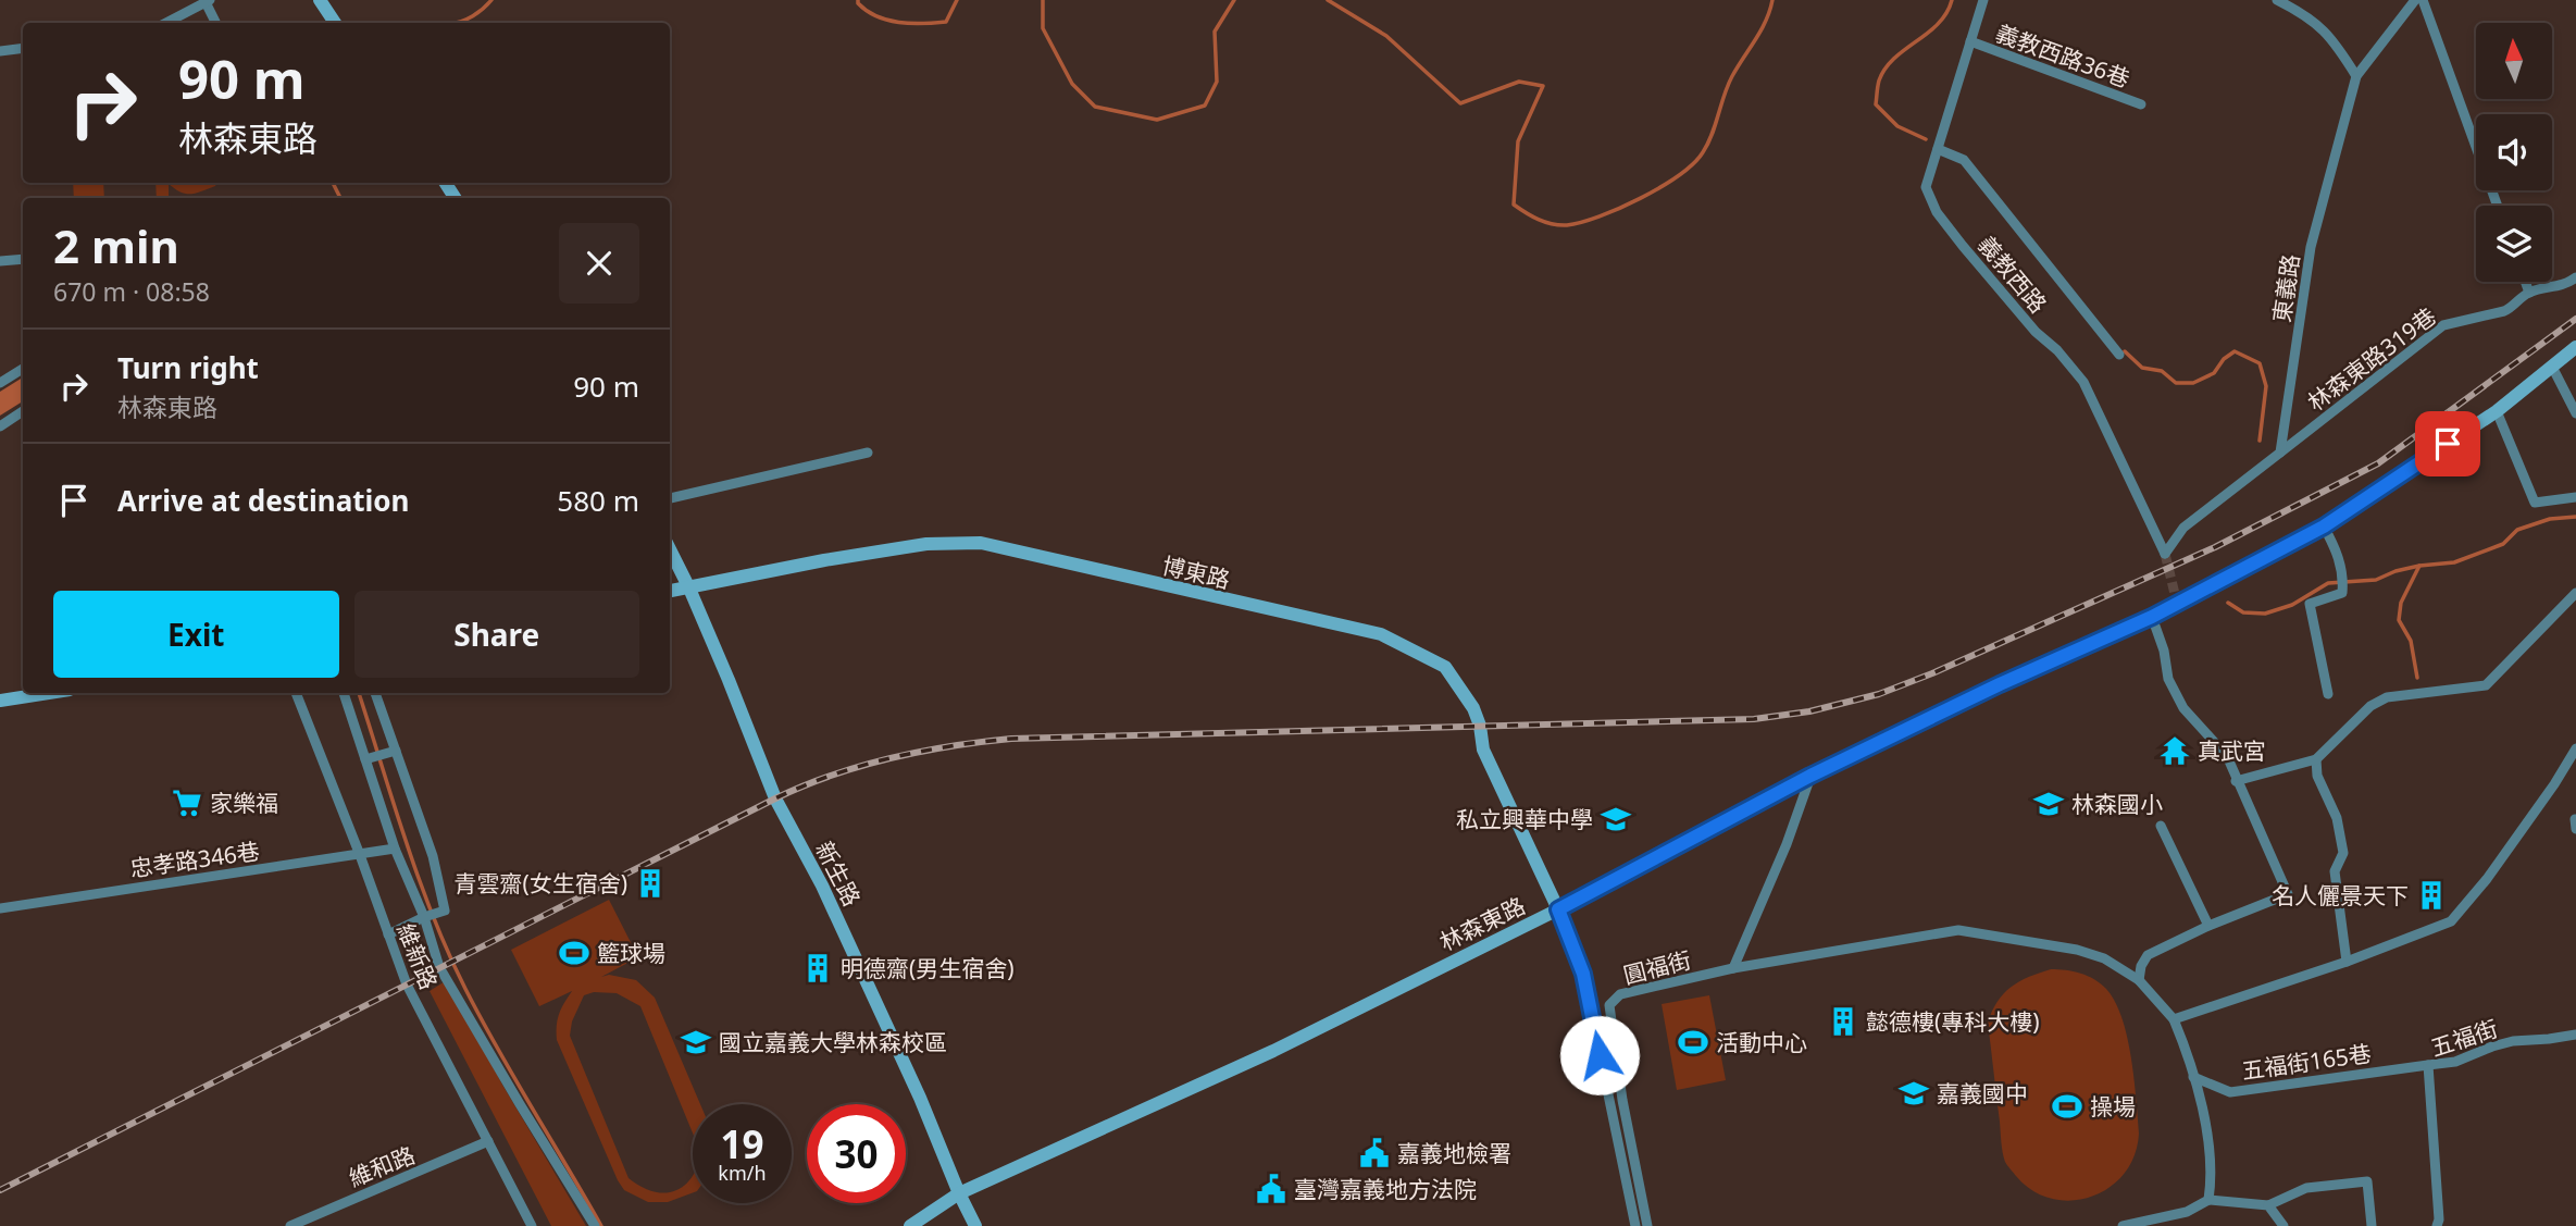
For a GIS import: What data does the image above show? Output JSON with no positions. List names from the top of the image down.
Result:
{
  "streets": {
    "street": [
      "義教西路36巷",
      "義教西路",
      "東義路",
      "林森東路319巷",
      "博東路",
      "忠孝路346巷",
      "新生路",
      "林森東路",
      "維新路",
      "圓福街",
      "五福街",
      "五福街165巷",
      "維和路"
    ]
  },
  "crossings": [
    ["義教西路36巷", "義教西路"],
    ["義教西路", "東義路"],
    ["義教西路", "林森東路319巷"],
    ["東義路", "林森東路319巷"],
    ["博東路", "新生路"],
    ["博東路", "林森東路"],
    ["忠孝路346巷", "維新路"],
    ["新生路", "林森東路"],
    ["維新路", "維和路"],
    ["五福街", "五福街165巷"]
  ],
  "places": {
    "temple": ["真武宮"],
    "supermarket": ["家樂福"],
    "school or university": [
      "林森國小",
      "私立興華中學",
      "國立嘉義大學林森校區",
      "嘉義國中"
    ],
    "building": [
      "青雲齋(女生宿舍)",
      "名人儷景天下",
      "明德齋(男生宿舍)",
      "懿德樓(專科大樓)"
    ],
    "sports": ["籃球場", "活動中心", "操場"],
    "public building": ["嘉義地檢署", "臺灣嘉義地方法院"]
  },
  "north": "top",
  "page": {
    "turn": ["90 m", "林森東路"],
    "heading": ["2 min", "670 m · 08:58"],
    "list": [
      {
        "name": "Turn right",
        "note": "林森東路",
        "value": "90 m"
      },
      {
        "name": "Arrive at destination",
        "value": "580 m"
      }
    ],
    "buttons": ["Exit", "Share"],
    "speed": "19 km/h",
    "limit": "30"
  }
}
